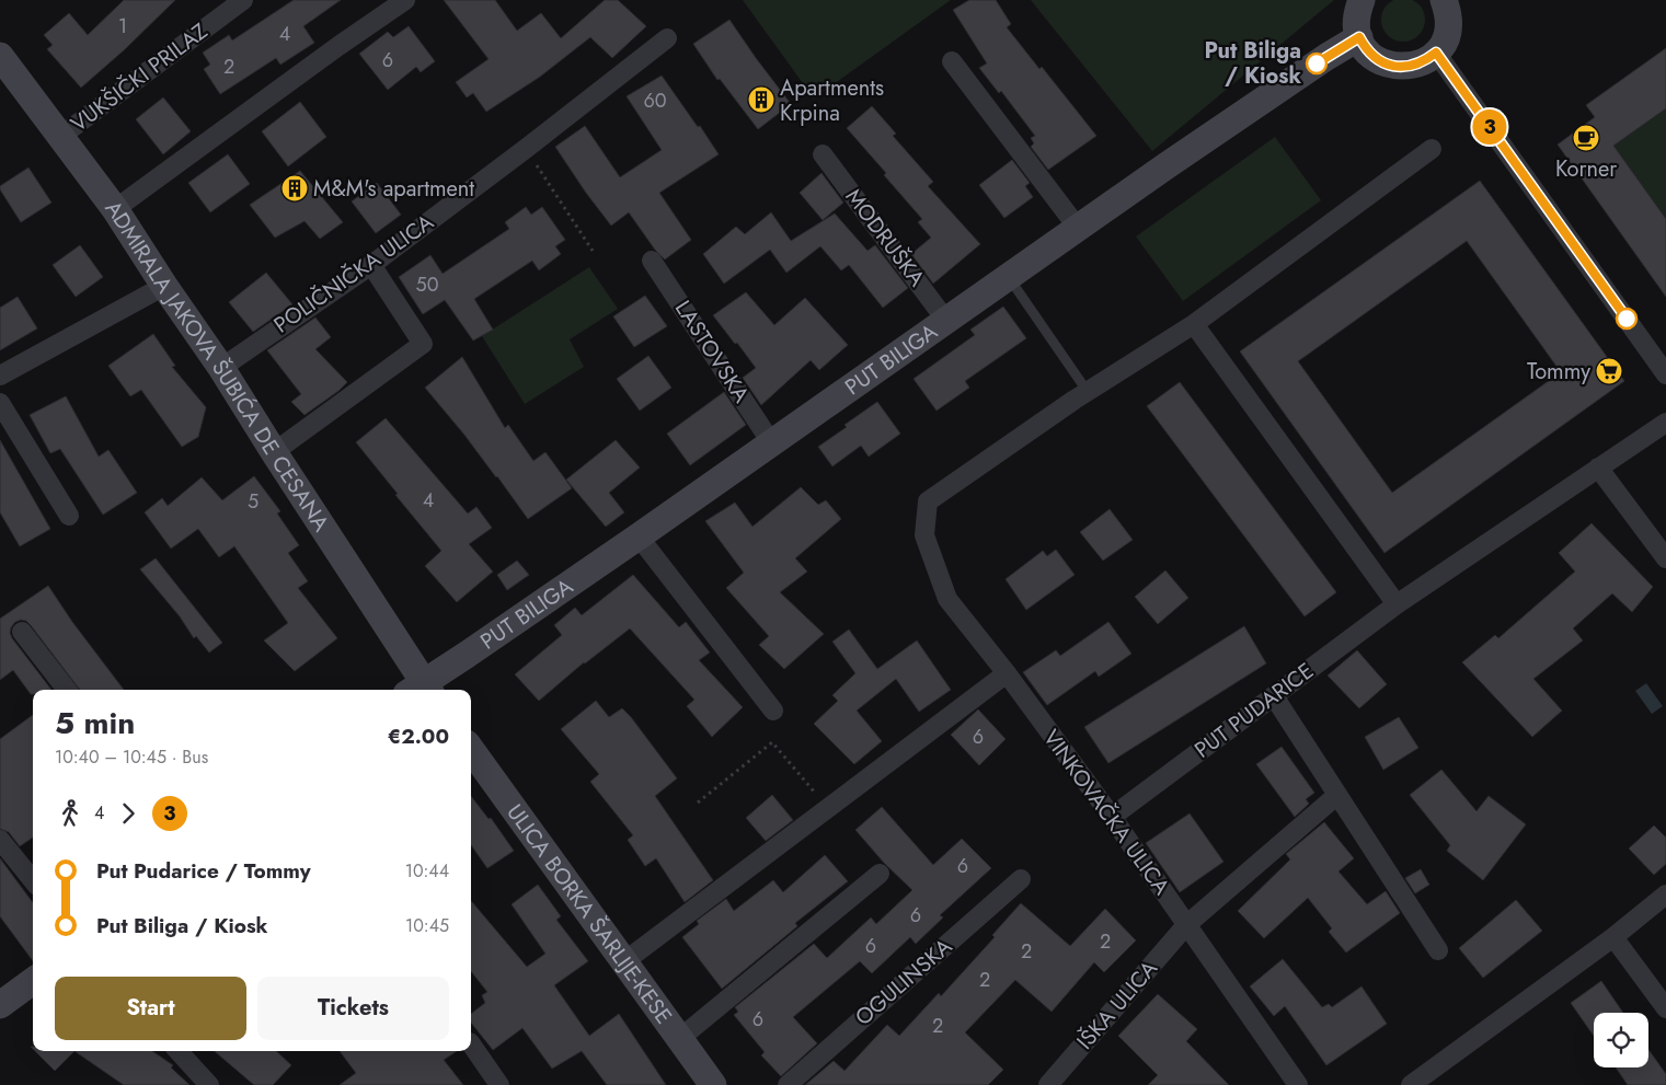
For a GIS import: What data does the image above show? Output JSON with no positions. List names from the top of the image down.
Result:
{
  "streets": {
    "street": [
      "VUKŠIČKI PRILAZ",
      "MODRUŠKA",
      "POLIČNIČKA ULICA",
      "LASTOVSKA",
      "PUT BILIGA",
      "ADMIRALA JAKOVA ŠUBIĆA DE CESANA",
      "PUT PUDARICE",
      "VINKOVAČKA ULICA",
      "ULICA BORKA ŠARLIJE-KESE",
      "OGULINSKA",
      "IŠKA ULICA"
    ]
  },
  "crossings": [
    ["VUKŠIČKI PRILAZ", "ADMIRALA JAKOVA ŠUBIĆA DE CESANA"],
    ["MODRUŠKA", "PUT BILIGA"],
    ["POLIČNIČKA ULICA", "ADMIRALA JAKOVA ŠUBIĆA DE CESANA"],
    ["LASTOVSKA", "PUT BILIGA"],
    ["PUT BILIGA", "ADMIRALA JAKOVA ŠUBIĆA DE CESANA"],
    ["PUT PUDARICE", "VINKOVAČKA ULICA"],
    ["VINKOVAČKA ULICA", "IŠKA ULICA"]
  ],
  "places": {
    "other": ["Put Biliga / Kiosk"],
    "building": ["Apartments Krpina", "M&M's apartment"],
    "cafe": ["Korner"],
    "supermarket": ["Tommy"]
  },
  "lines": ["bus line 3"],
  "house_numbers": [
    "1",
    "4",
    "6",
    "2",
    "60",
    "50",
    "4",
    "5",
    "6",
    "6",
    "6",
    "2",
    "6",
    "2",
    "2",
    "6",
    "2"
  ],
  "page": {
    "on_map": "3",
    "heading": ["5 min", "10:40 – 10:45 · Bus", "€2.00"],
    "legs": ["4", "3"],
    "list": [
      {
        "name": "Put Pudarice / Tommy",
        "value": "10:44"
      },
      {
        "name": "Put Biliga / Kiosk",
        "value": "10:45"
      }
    ],
    "buttons": ["Start", "Tickets"]
  }
}
